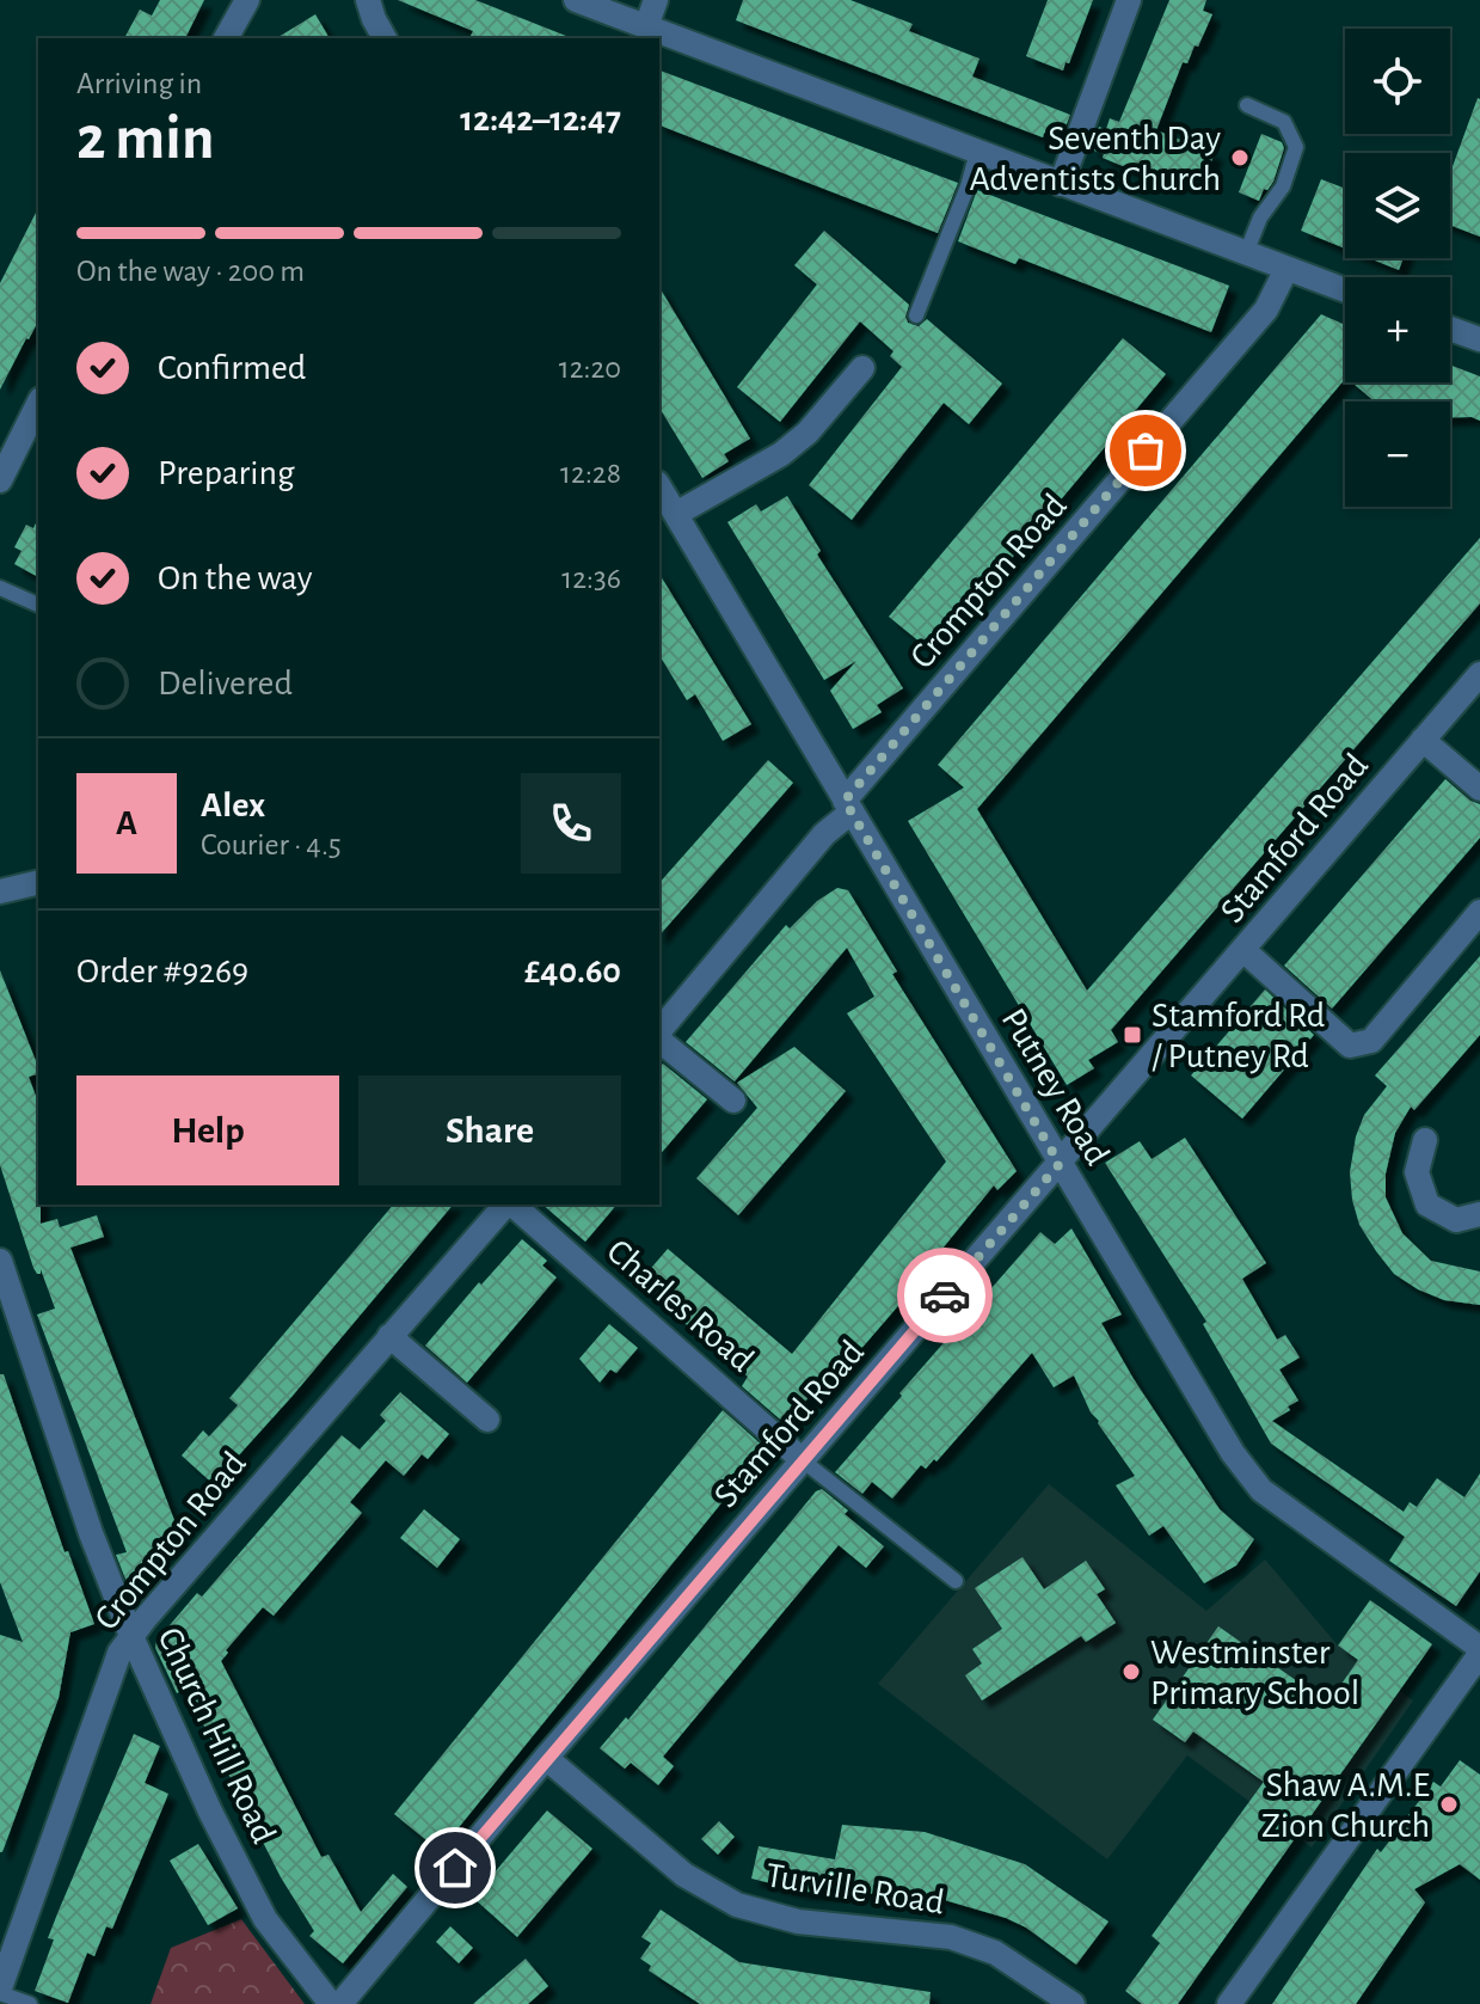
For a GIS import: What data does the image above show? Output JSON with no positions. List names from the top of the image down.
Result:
{
  "streets": {
    "street": [
      "Crompton Road",
      "Stamford Road",
      "Putney Road",
      "Charles Road",
      "Church Hill Road",
      "Turville Road"
    ]
  },
  "crossings": [
    ["Crompton Road", "Putney Road"],
    ["Crompton Road", "Church Hill Road"],
    ["Stamford Road", "Putney Road"],
    ["Stamford Road", "Charles Road"],
    ["Stamford Road", "Turville Road"]
  ],
  "places": {
    "other": ["Seventh Day Adventists Church", "Westminster Primary School", "Shaw A.M.E Zion Church"],
    "transit": ["Stamford Rd / Putney Rd"]
  },
  "page": {
    "map_buttons": ["+", "−"],
    "heading": ["2 min", "Arriving in", "12:42–12:47"],
    "panel": [
      "Alex",
      "Courier · 4.5",
      "Order #9269",
      "£40.60"
    ],
    "bar": "On the way · 200 m",
    "list": [
      ["Confirmed", "12:20"],
      ["Preparing", "12:28"],
      ["On the way", "12:36"],
      "Delivered"
    ],
    "round": "A",
    "buttons": ["Help", "Share"]
  }
}
